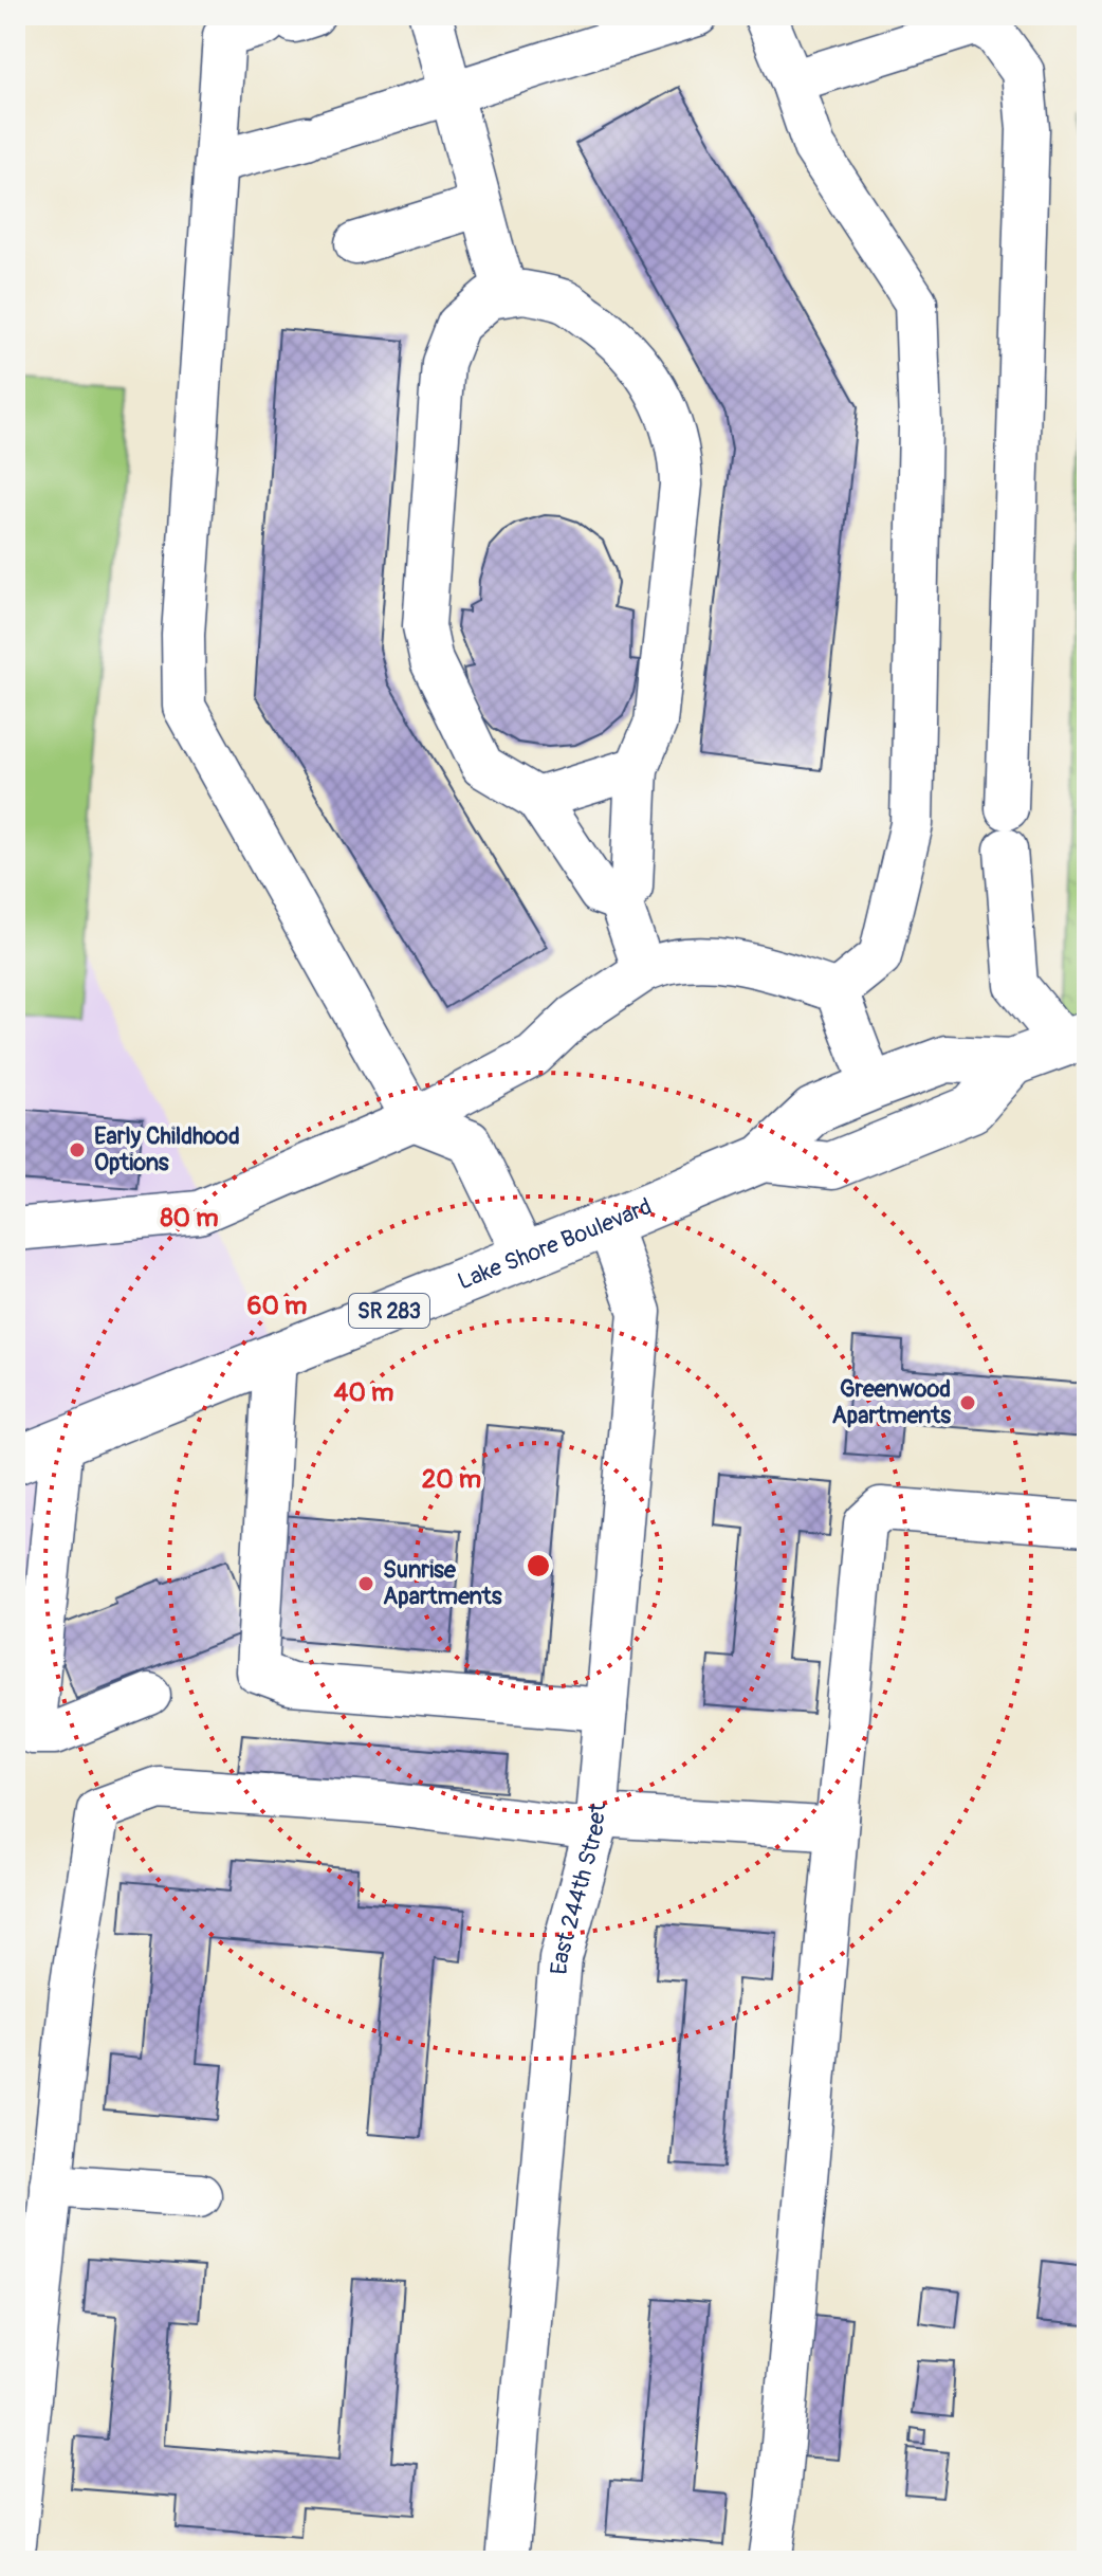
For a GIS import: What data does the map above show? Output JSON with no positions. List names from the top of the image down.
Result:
{
  "streets": {
    "main road": ["Lake Shore Boulevard", "SR 283"],
    "street": ["East 244th Street"]
  },
  "crossings": [
    ["Lake Shore Boulevard", "East 244th Street"]
  ],
  "places": ["Early Childhood Options", "Greenwood Apartments", "Sunrise Apartments"],
  "rings": [
    "80 m",
    "60 m",
    "40 m",
    "20 m"
  ]
}
